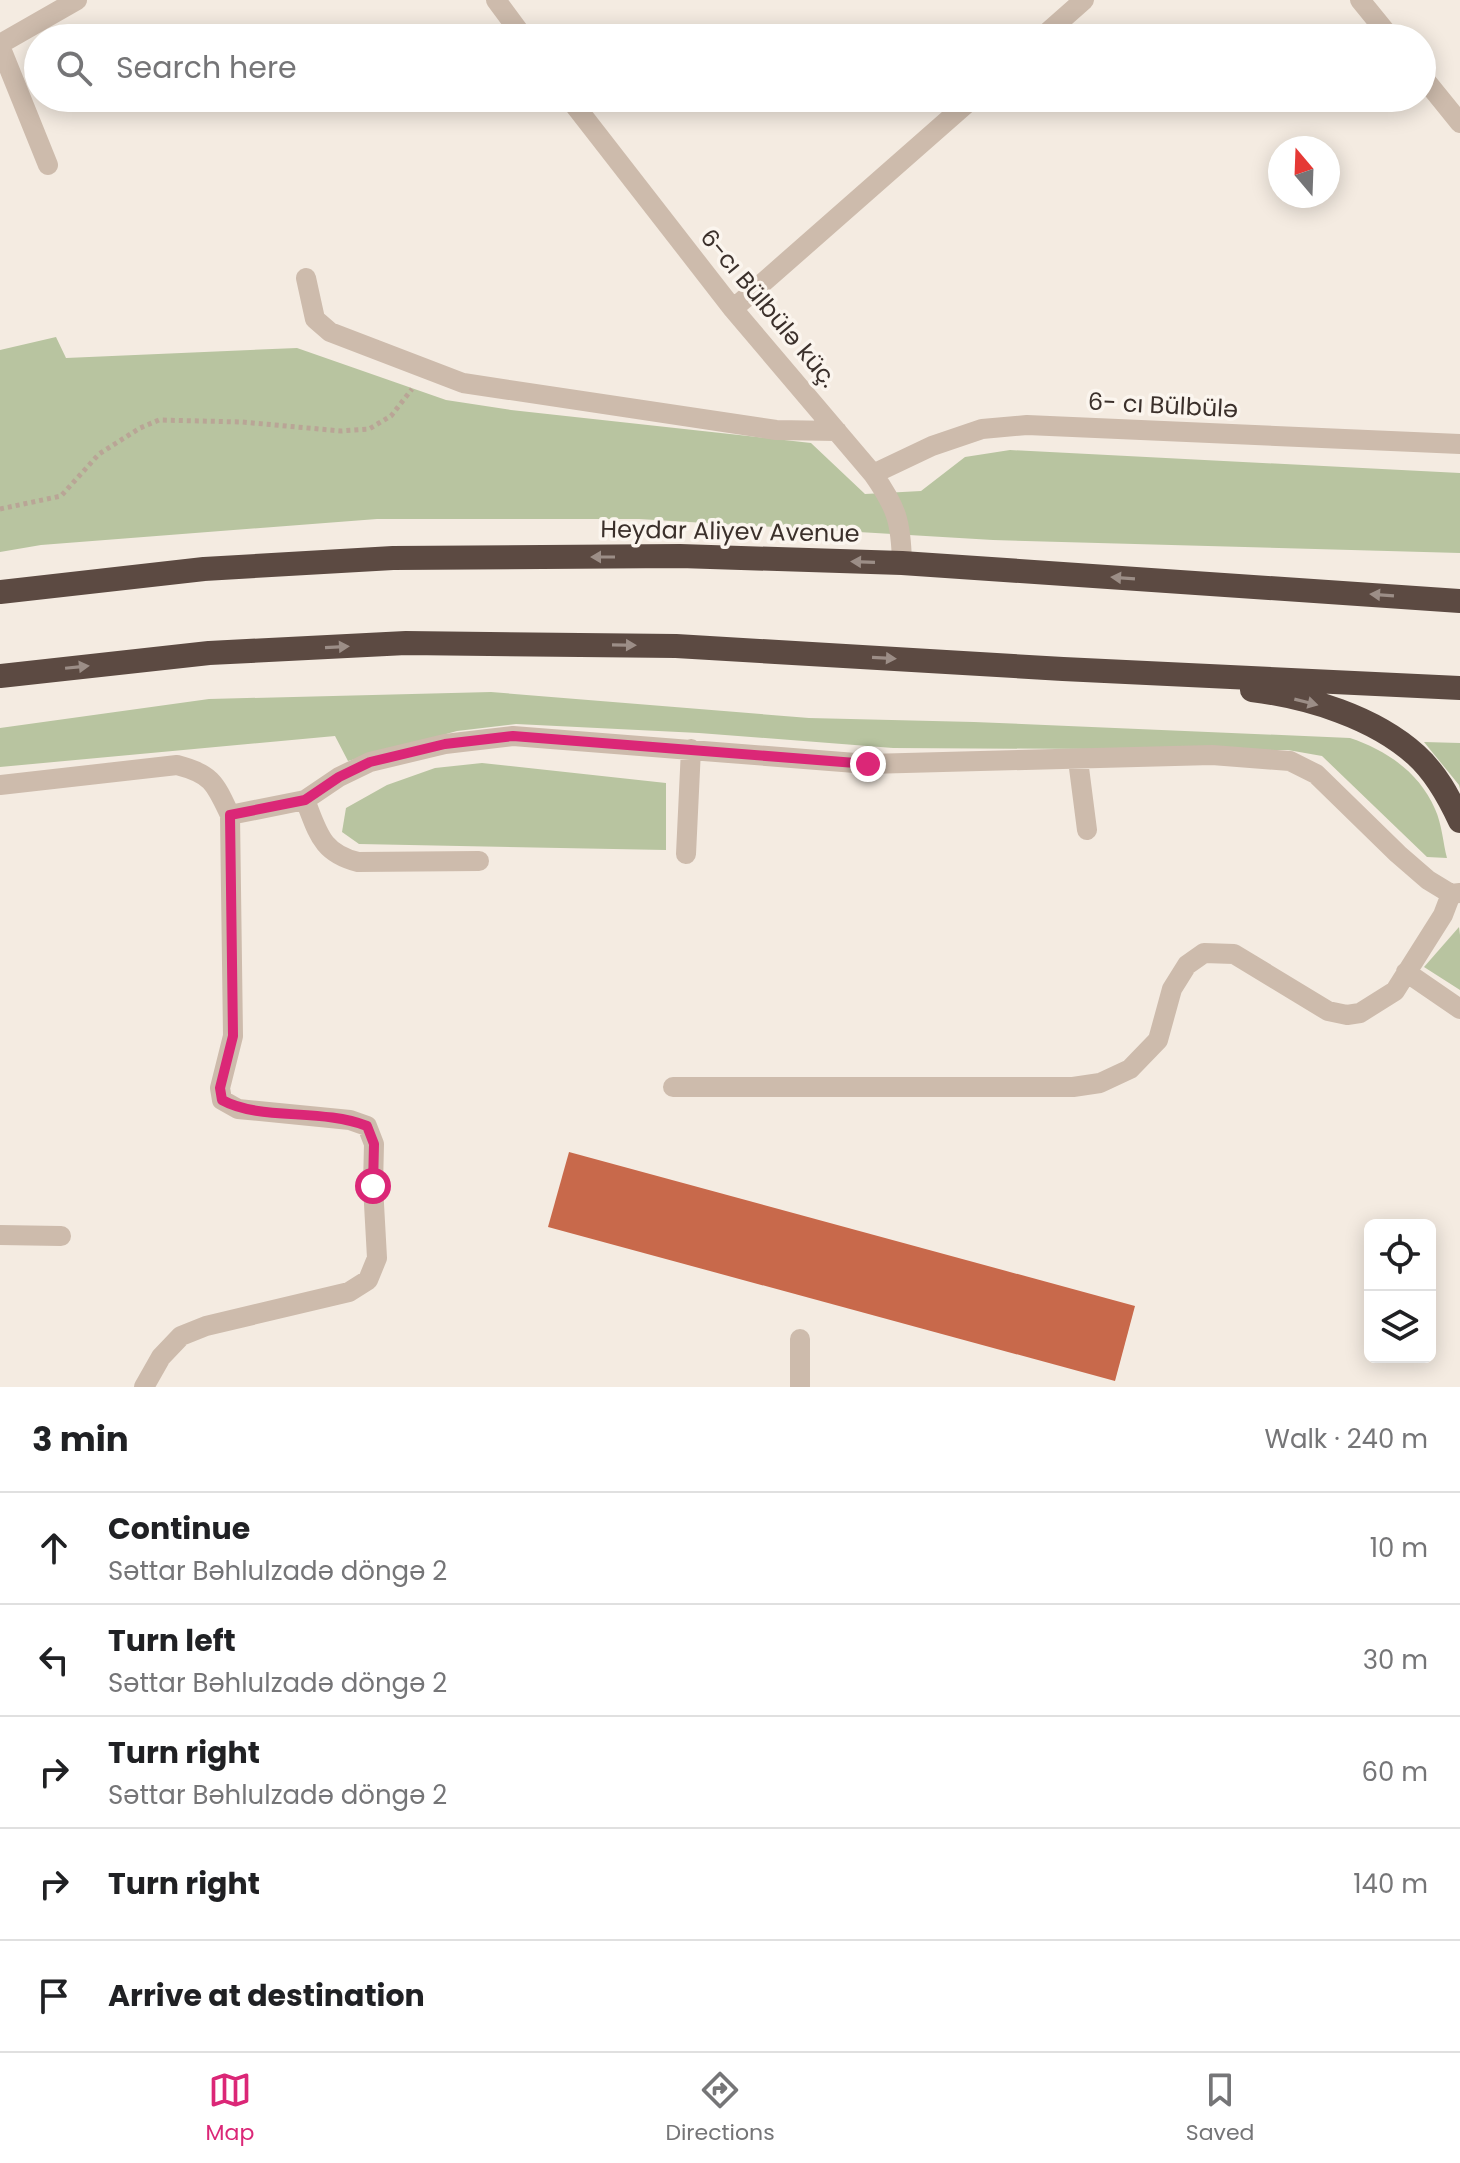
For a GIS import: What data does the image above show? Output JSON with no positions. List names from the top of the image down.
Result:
{
  "streets": {
    "highway": ["Heydar Aliyev Avenue"],
    "street": ["6-cı Bülbülə küç.", "6- cı Bülbülə"]
  },
  "crossings": [
    ["6-cı Bülbülə küç.", "6- cı Bülbülə"],
    ["6-cı Bülbülə küç.", "Heydar Aliyev Avenue"]
  ],
  "north": "top",
  "page": {
    "search": "Search here",
    "heading": ["3 min", "Walk · 240 m"],
    "list": [
      ["Continue", "Səttar Bəhlulzadə döngə 2", "10 m"],
      ["Turn left", "Səttar Bəhlulzadə döngə 2", "30 m"],
      ["Turn right", "Səttar Bəhlulzadə döngə 2", "60 m"],
      ["Turn right", "140 m"],
      "Arrive at destination"
    ],
    "nav": ["Map", "Directions", "Saved"]
  }
}
